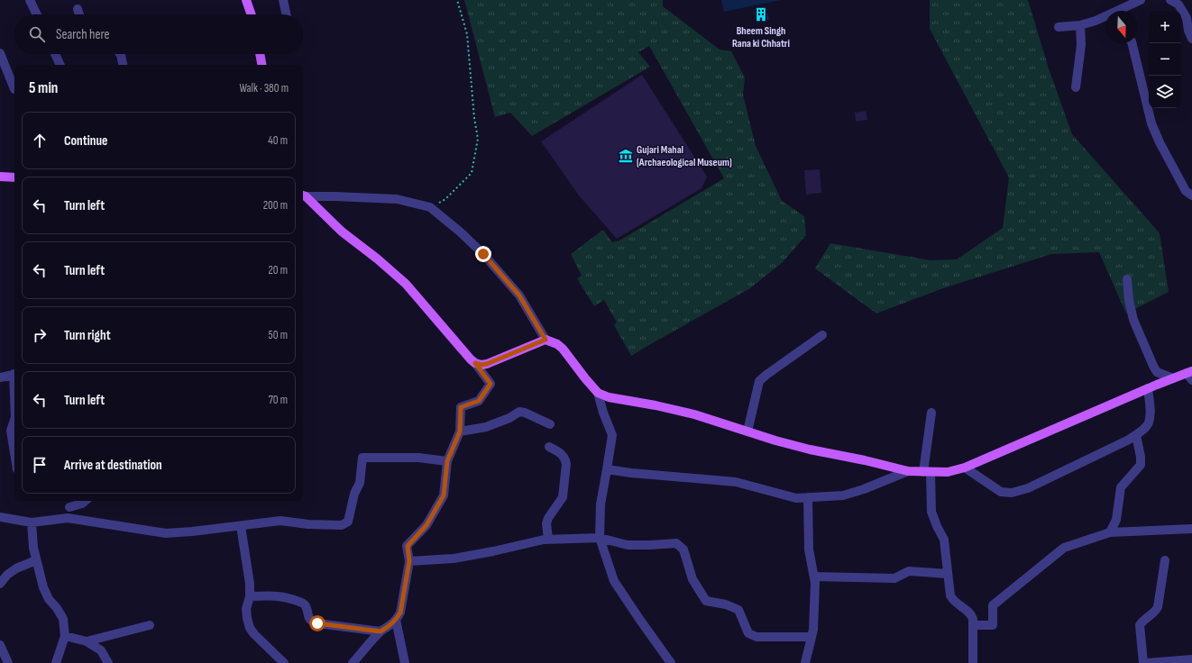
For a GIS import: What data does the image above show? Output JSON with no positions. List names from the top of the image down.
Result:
{
  "places": {
    "building": ["Bheem Singh Rana ki Chhatri"],
    "museum": ["Gujari Mahal (Archaeological Museum)"]
  },
  "north": "bottom",
  "page": {
    "map_buttons": ["+", "−"],
    "search": "Search here",
    "heading": ["5 min", "Walk · 380 m"],
    "list": [
      ["Continue", "40 m"],
      ["Turn left", "200 m"],
      ["Turn left", "20 m"],
      ["Turn right", "50 m"],
      ["Turn left", "70 m"],
      "Arrive at destination"
    ]
  }
}
